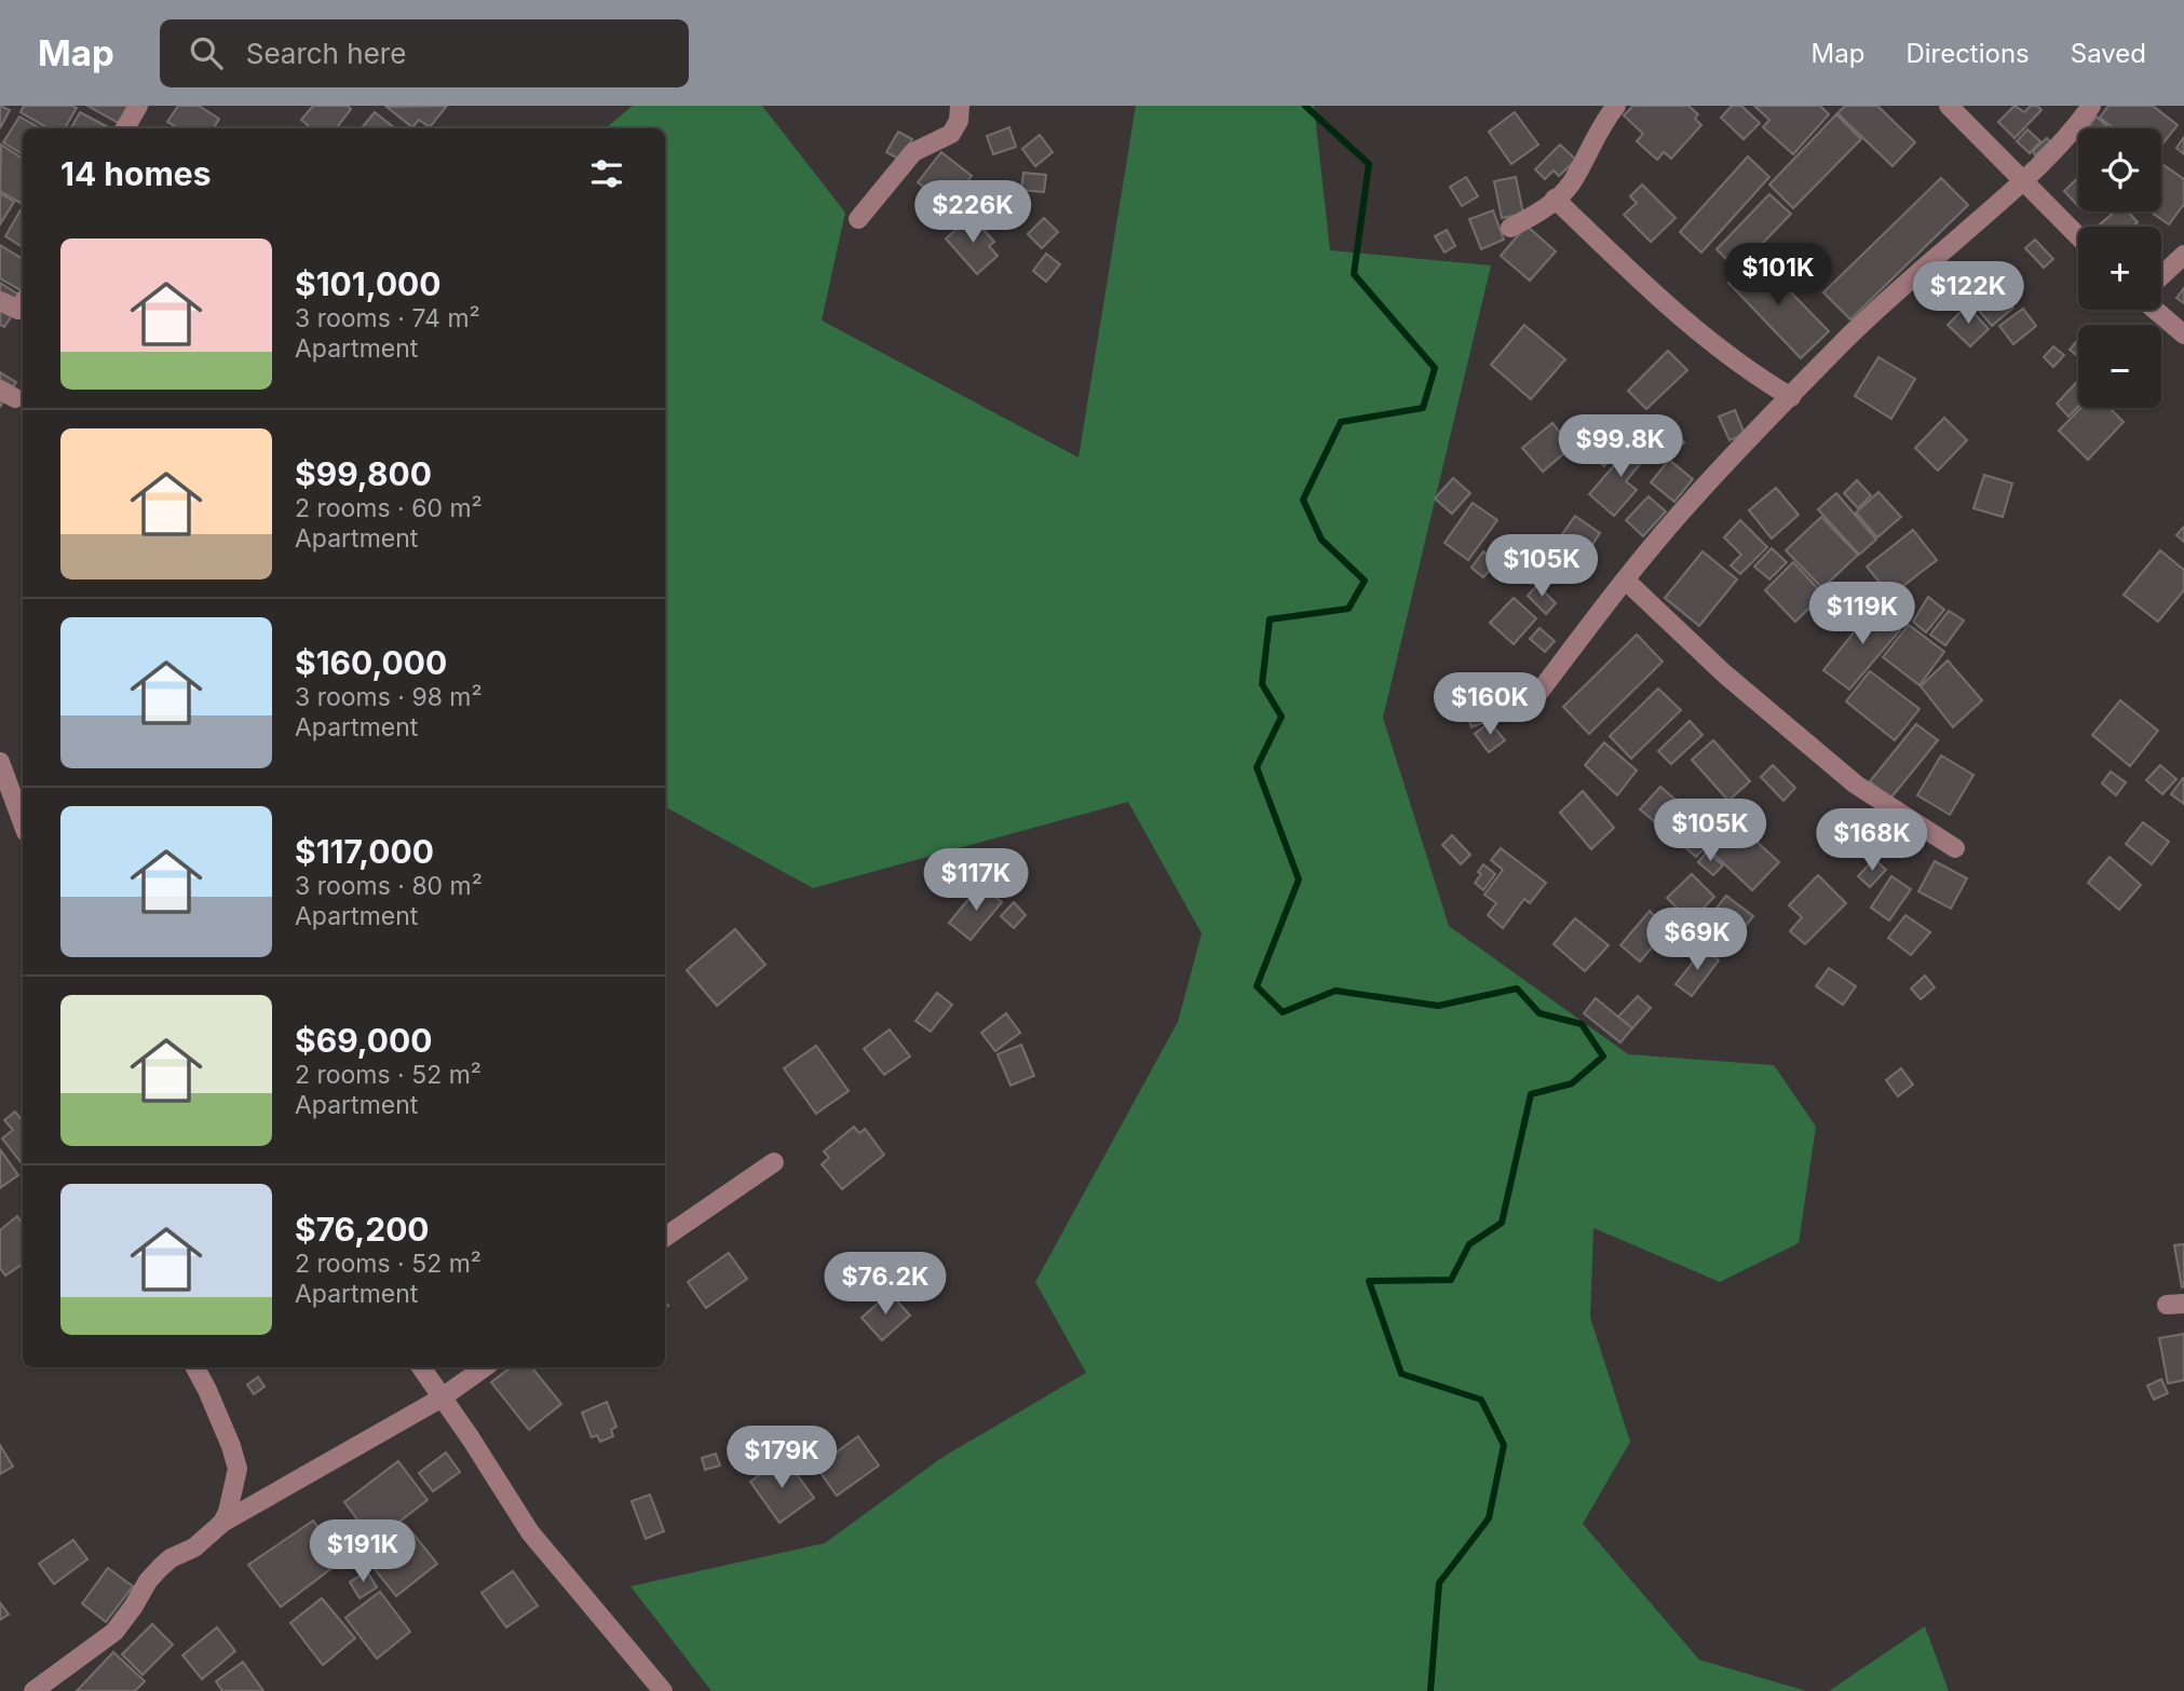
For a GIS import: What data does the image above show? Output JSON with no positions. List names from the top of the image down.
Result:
{
  "page": {
    "header": "Map",
    "search": "Search here",
    "nav": ["Map", "Directions", "Saved"],
    "map_buttons": ["+", "−"],
    "heading": "14 homes",
    "price": [
      "$226K",
      "$101K",
      "$122K",
      "$99.8K",
      "$105K",
      "$119K",
      "$160K",
      "$105K",
      "$168K",
      "$117K",
      "$69K",
      "$76.2K",
      "$179K",
      "$191K"
    ],
    "list": [
      {
        "name": "$101,000",
        "note": "3 rooms · 74 m² · Apartment"
      },
      {
        "name": "$99,800",
        "note": "2 rooms · 60 m² · Apartment"
      },
      {
        "name": "$160,000",
        "note": "3 rooms · 98 m² · Apartment"
      },
      {
        "name": "$117,000",
        "note": "3 rooms · 80 m² · Apartment"
      },
      {
        "name": "$69,000",
        "note": "2 rooms · 52 m² · Apartment"
      },
      {
        "name": "$76,200",
        "note": "2 rooms · 52 m² · Apartment"
      }
    ]
  }
}
